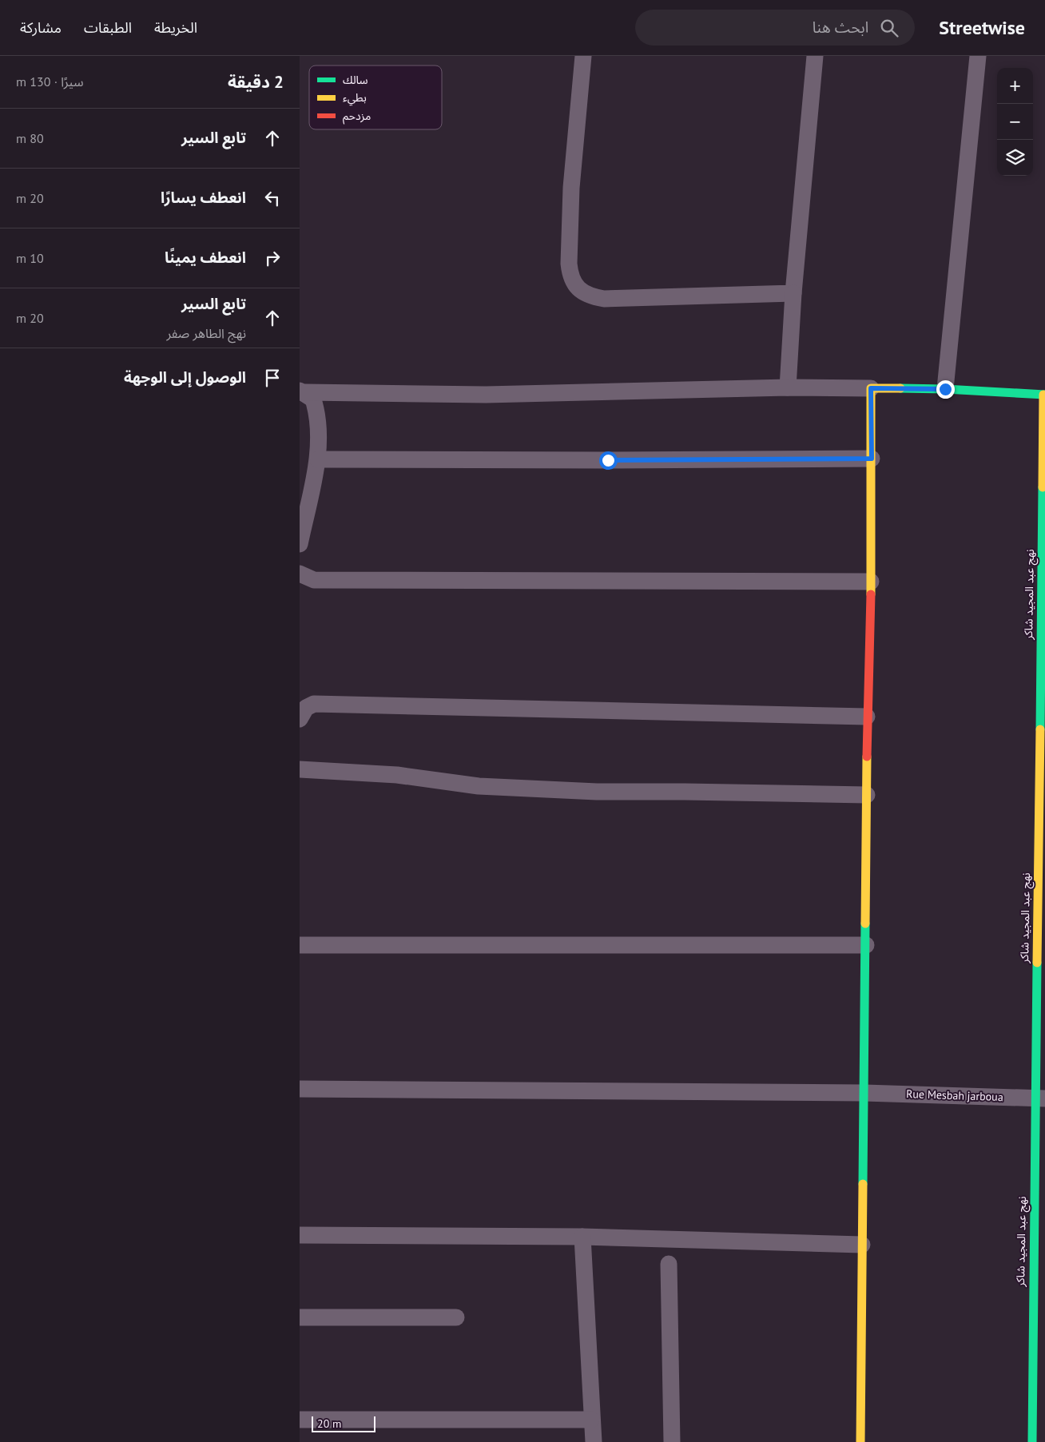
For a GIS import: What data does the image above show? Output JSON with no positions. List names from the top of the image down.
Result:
{
  "streets": {
    "street": ["نهج عبد المجيد شاكر", "Rue Mesbah jarboua"]
  },
  "crossings": [
    ["نهج عبد المجيد شاكر", "Rue Mesbah jarboua"]
  ],
  "legend": ["سالك", "بطيء", "مزدحم"],
  "scale_bar": "20 m",
  "page": {
    "header": "Streetwise",
    "search": "ابحث هنا",
    "nav": ["الخريطة", "الطبقات", "مشاركة"],
    "heading": ["2 دقيقة", "سيرًا · 130 m"],
    "map_buttons": ["+", "−"],
    "list": [
      ["تابع السير", "80 m"],
      ["انعطف يسارًا", "20 m"],
      ["انعطف يمينًا", "10 m"],
      ["تابع السير", "نهج الطاهر صفر", "20 m"],
      "الوصول إلى الوجهة"
    ],
    "scale": "20 m"
  }
}
